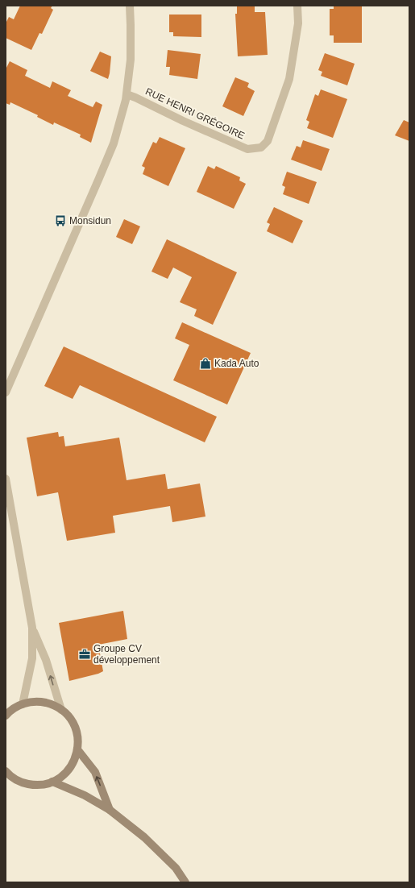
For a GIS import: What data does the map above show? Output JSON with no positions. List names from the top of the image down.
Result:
{
  "streets": {
    "street": ["RUE HENRI GRÉGOIRE"]
  },
  "places": {
    "bus stop": ["Monsidun"],
    "shop": ["Kada Auto"],
    "office": ["Groupe CV développement"]
  }
}
